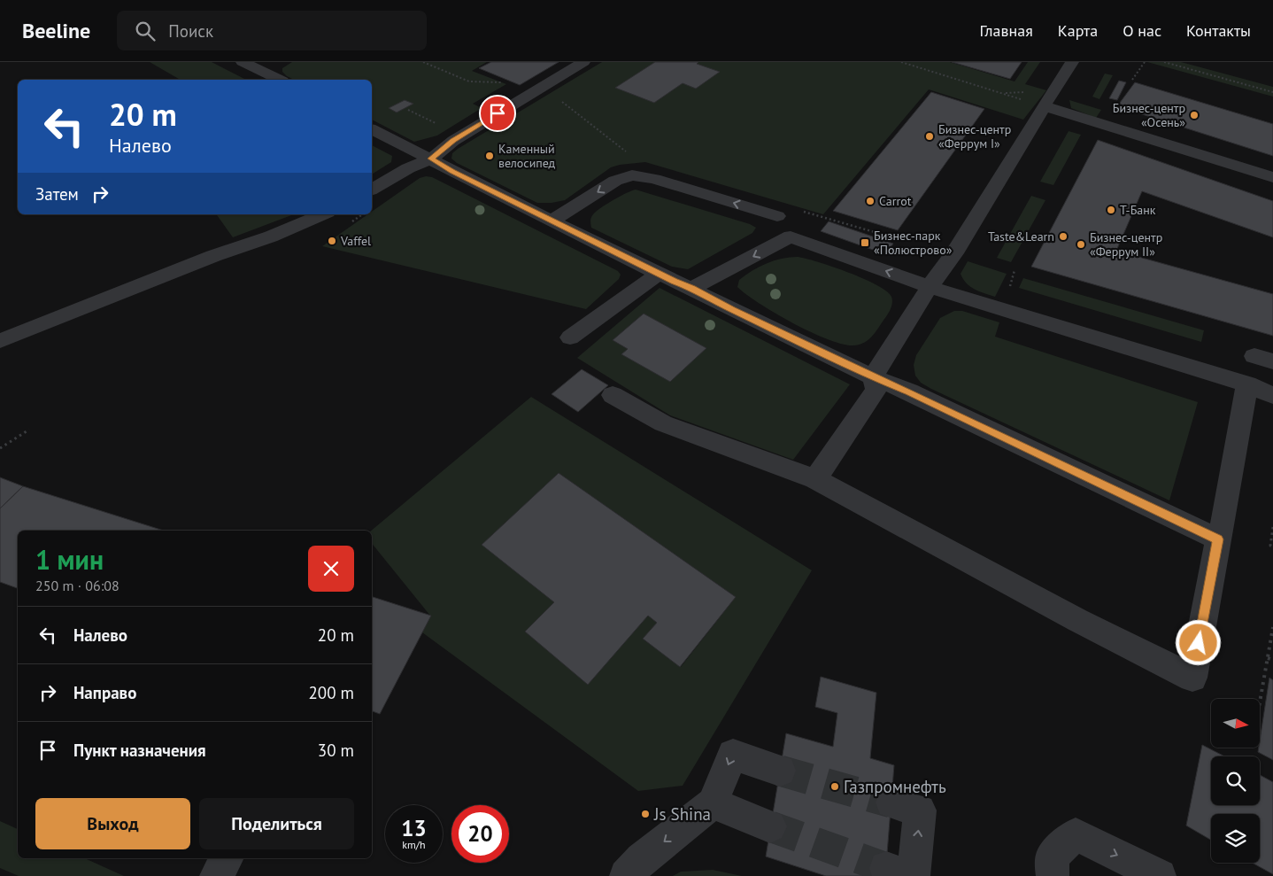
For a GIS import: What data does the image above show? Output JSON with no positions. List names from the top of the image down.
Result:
{
  "places": {
    "other": [
      "Бизнес-центр «Осень»",
      "Бизнес-центр «Феррум I»",
      "Каменный велосипед",
      "Carrot",
      "Т-Банк",
      "Taste&Learn",
      "Vaffel",
      "Бизнес-центр «Феррум II»",
      "Газпромнефть",
      "Js Shina"
    ],
    "transit": ["Бизнес-парк «Полюстрово»"]
  },
  "north": "right",
  "page": {
    "header": "Beeline",
    "search": "Поиск",
    "nav": [
      "Главная",
      "Карта",
      "О нас",
      "Контакты"
    ],
    "turn": ["20 m", "Налево"],
    "then": "Затем",
    "heading": ["1 мин", "250 m · 06:08"],
    "list": [
      {
        "name": "Налево",
        "value": "20 m"
      },
      {
        "name": "Направо",
        "value": "200 m"
      },
      {
        "name": "Пункт назначения",
        "value": "30 m"
      }
    ],
    "buttons": ["Выход", "Поделиться"],
    "speed": "13 km/h",
    "limit": "20"
  }
}
